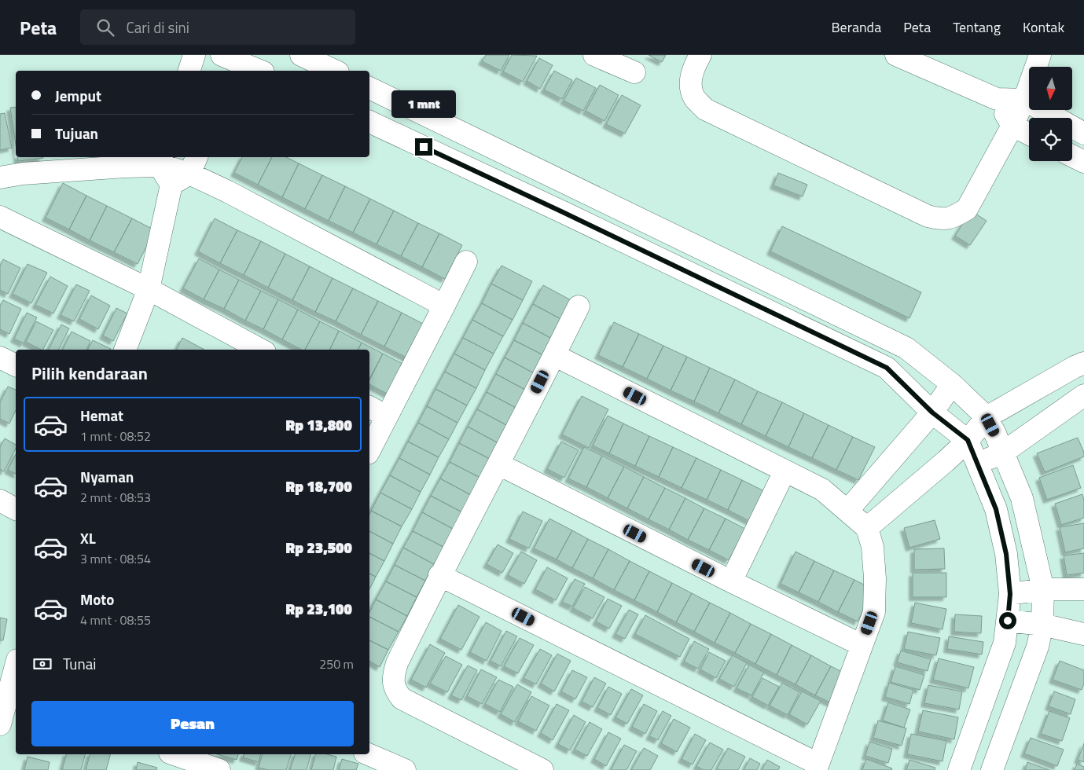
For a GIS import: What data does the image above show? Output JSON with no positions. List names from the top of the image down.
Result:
{
  "north": "bottom",
  "page": {
    "header": "Peta",
    "search": "Cari di sini",
    "nav": [
      "Beranda",
      "Peta",
      "Tentang",
      "Kontak"
    ],
    "banner": ["Jemput", "Tujuan"],
    "bubble": "1 mnt",
    "heading": "Pilih kendaraan",
    "list": [
      {
        "name": "Hemat",
        "note": "1 mnt · 08:52",
        "value": "Rp 13,800"
      },
      {
        "name": "Nyaman",
        "note": "2 mnt · 08:53",
        "value": "Rp 18,700"
      },
      {
        "name": "XL",
        "note": "3 mnt · 08:54",
        "value": "Rp 23,500"
      },
      {
        "name": "Moto",
        "note": "4 mnt · 08:55",
        "value": "Rp 23,100"
      }
    ],
    "pay": ["Tunai", "250 m"],
    "buttons": "Pesan"
  }
}
